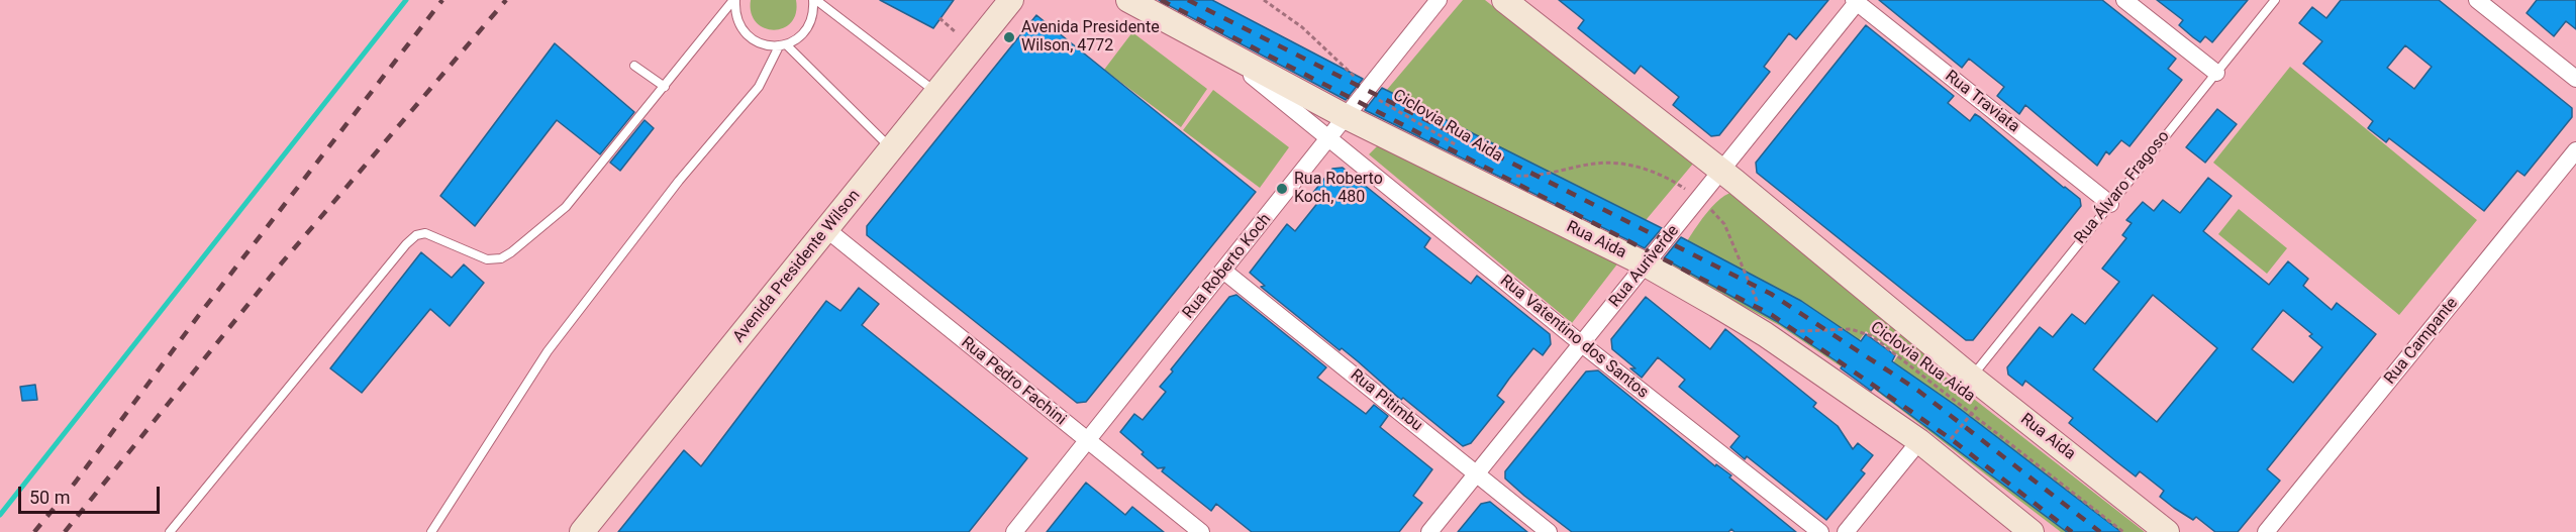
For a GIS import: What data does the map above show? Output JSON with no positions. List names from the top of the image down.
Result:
{
  "streets": {
    "street": [
      "Rua Traviata",
      "Rua Aida",
      "Avenida Presidente Wilson",
      "Rua Roberto Koch",
      "Rua Auriverde",
      "Rua Vatentino dos Santos",
      "Rua Campante",
      "Rua Pedro Fachini",
      "Rua Pitimbu"
    ],
    "lane": ["Rua Álvaro Fragoso"],
    "path": ["Ciclovia Rua Aida"]
  },
  "crossings": [
    ["Rua Traviata", "Rua Álvaro Fragoso"],
    ["Rua Traviata", "Rua Auriverde"],
    ["Ciclovia Rua Aida", "Rua Roberto Koch"],
    ["Ciclovia Rua Aida", "Rua Auriverde"],
    ["Rua Álvaro Fragoso", "Rua Aida"],
    ["Rua Aida", "Rua Roberto Koch"],
    ["Rua Aida", "Rua Auriverde"],
    ["Rua Aida", "Rua Vatentino dos Santos"],
    ["Avenida Presidente Wilson", "Rua Pedro Fachini"],
    ["Rua Roberto Koch", "Rua Vatentino dos Santos"],
    ["Rua Roberto Koch", "Rua Pedro Fachini"],
    ["Rua Roberto Koch", "Rua Pitimbu"],
    ["Rua Auriverde", "Rua Vatentino dos Santos"],
    ["Rua Auriverde", "Rua Pitimbu"]
  ],
  "places": ["Avenida Presidente Wilson, 4772", "Rua Roberto Koch, 480"],
  "scale_bar": "50 m"
}
